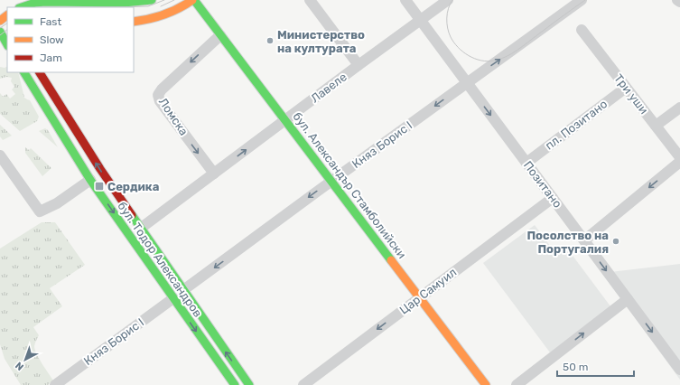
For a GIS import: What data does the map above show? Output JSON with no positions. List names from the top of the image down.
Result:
{
  "streets": {
    "main road": ["бул. Александър Стамболийски", "бул. Тодор Александров"],
    "street": [
      "Лавеле",
      "Три уши",
      "Ломска",
      "пл. Позитано",
      "Княз Борис I",
      "Позитано",
      "Цар Самуил"
    ]
  },
  "crossings": [
    ["Лавеле", "Ломска"],
    ["Лавеле", "Позитано"],
    ["Лавеле", "бул. Александър Стамболийски"],
    ["Лавеле", "бул. Тодор Александров"],
    ["Три уши", "пл. Позитано"],
    ["Ломска", "бул. Александър Стамболийски"],
    ["пл. Позитано", "Позитано"],
    ["Княз Борис I", "Позитано"],
    ["Княз Борис I", "бул. Александър Стамболийски"],
    ["Княз Борис I", "бул. Тодор Александров"],
    ["Позитано", "Цар Самуил"],
    ["бул. Александър Стамболийски", "Цар Самуил"]
  ],
  "one_way": ["Позитано", "Цар Самуил"],
  "places": {
    "other": ["Министерство на културата", "Посолство на Португалия"],
    "transit": ["Сердика"]
  },
  "legend": ["Fast", "Slow", "Jam"],
  "scale_bar": "50 m",
  "north": "bottom left"
}
